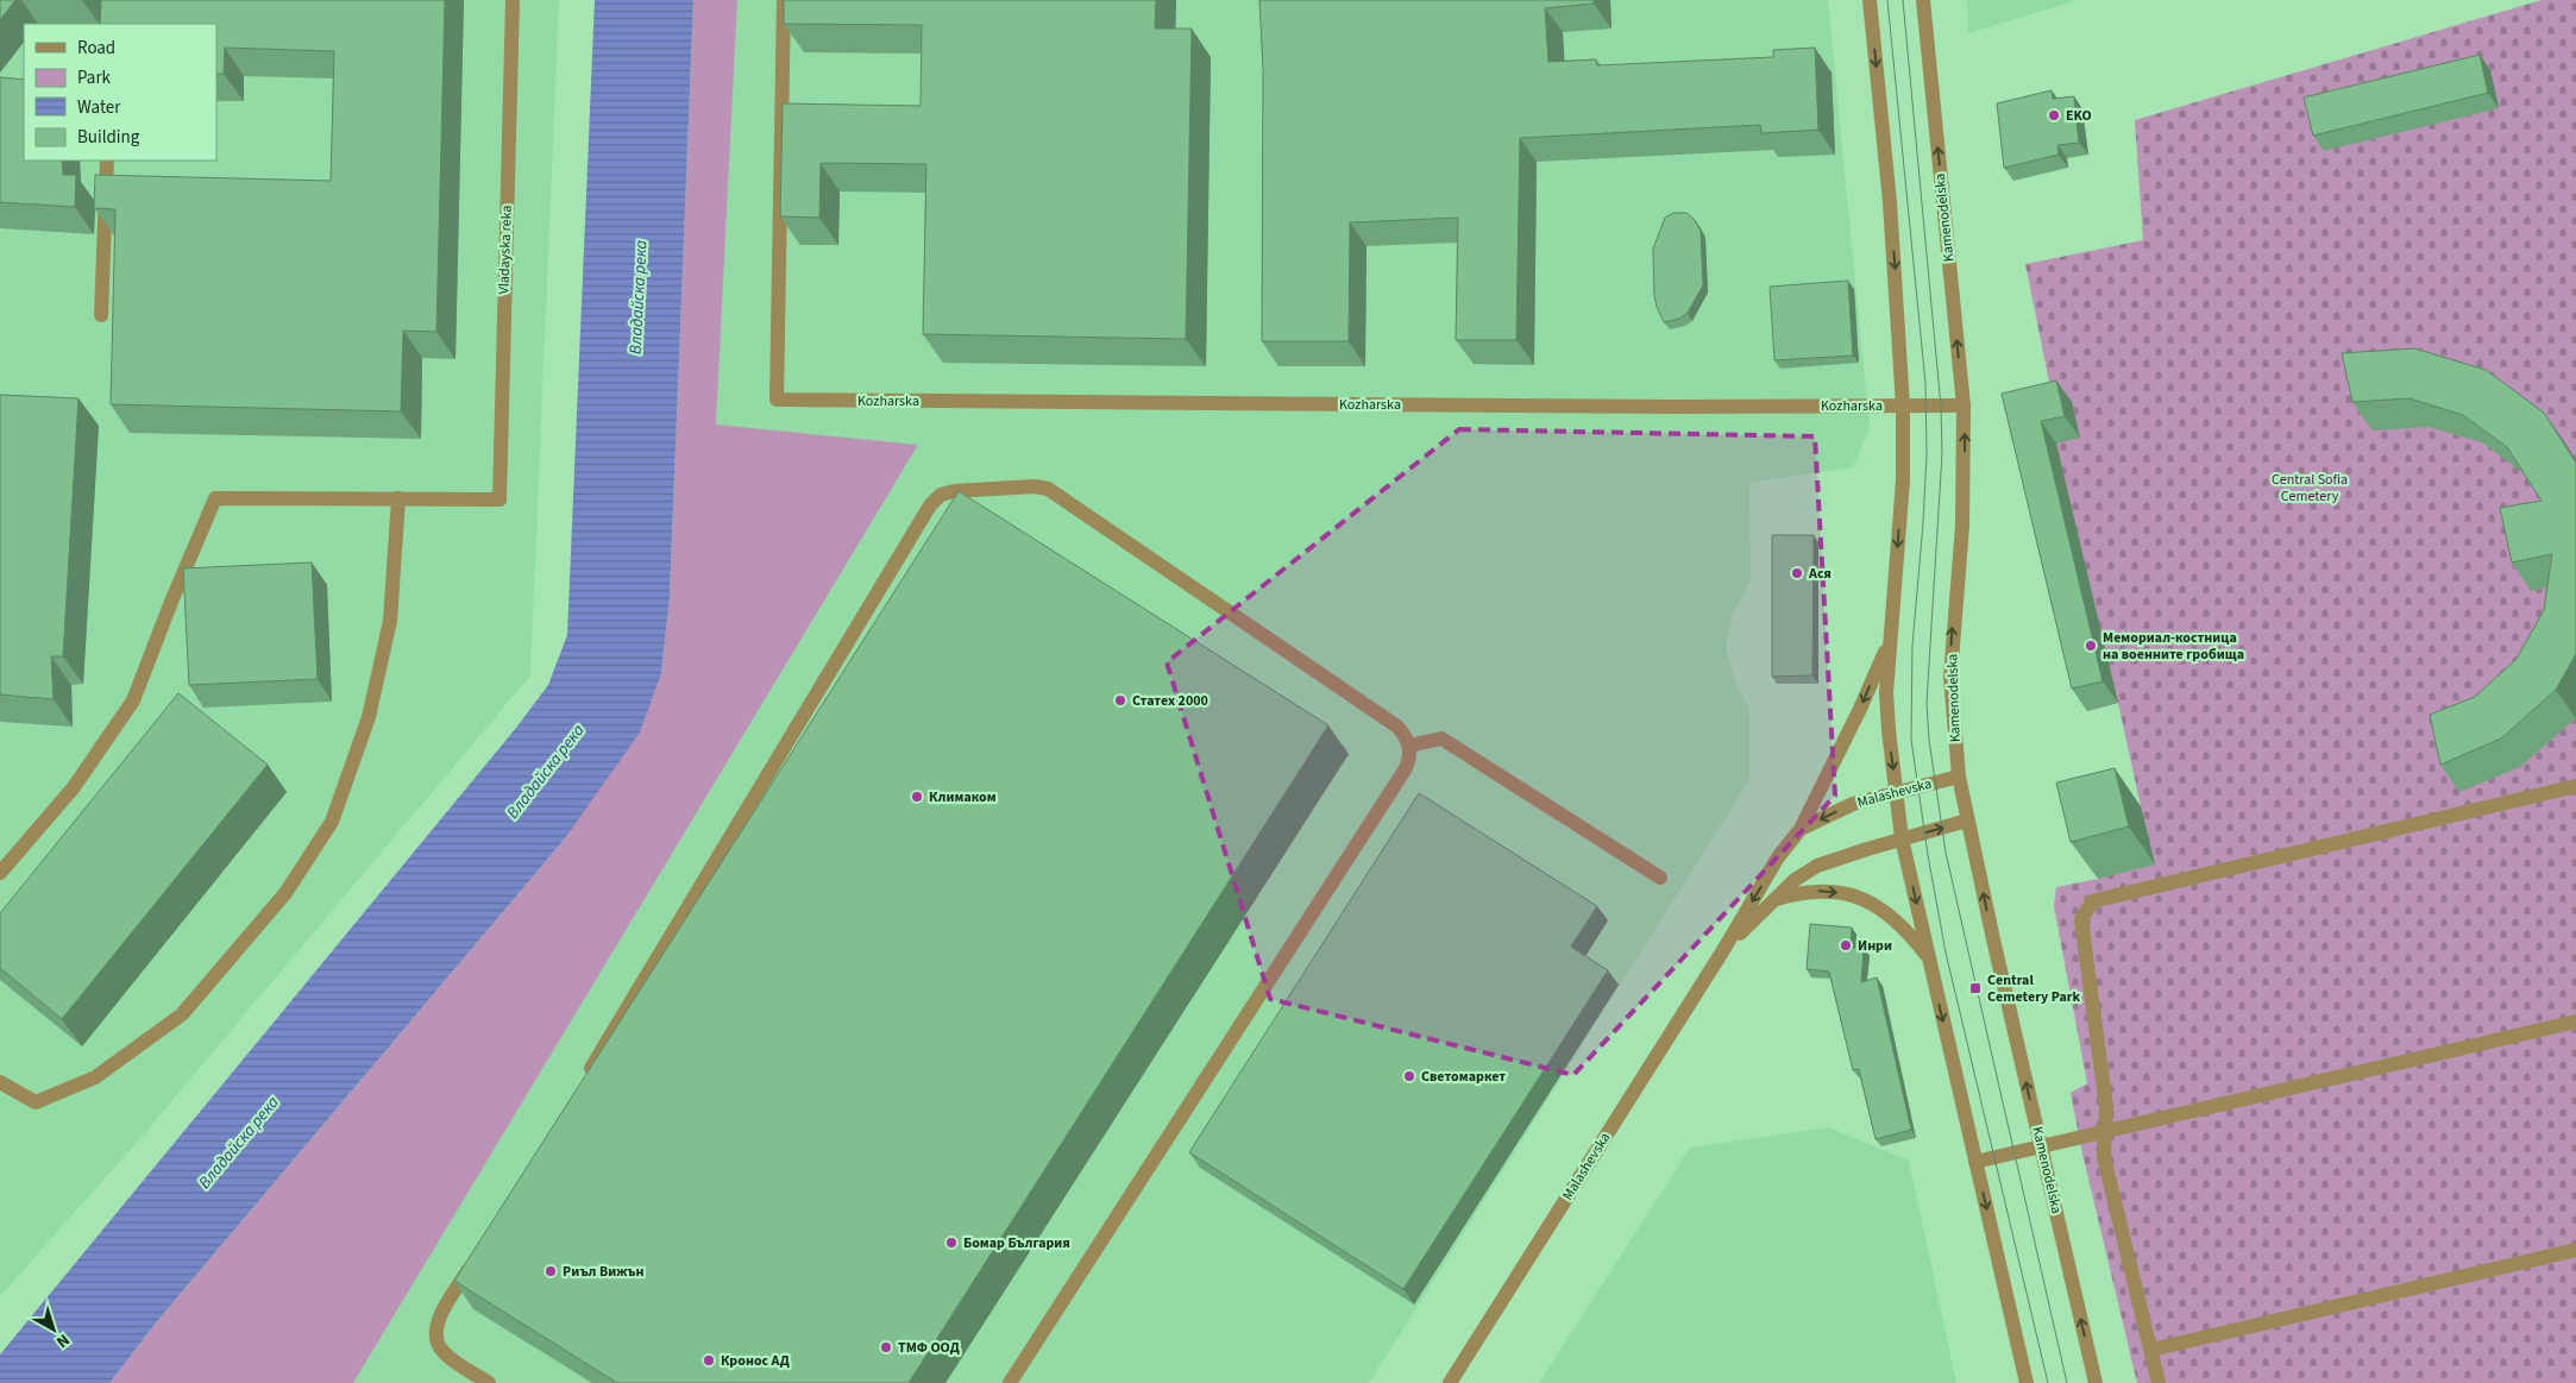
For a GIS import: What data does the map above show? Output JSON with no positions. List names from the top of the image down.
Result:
{
  "streets": {
    "street": [
      "Kamenodelska",
      "Vladayska reka",
      "Kozharska",
      "Malashevska"
    ]
  },
  "crossings": [
    ["Kamenodelska", "Kozharska"],
    ["Kamenodelska", "Malashevska"]
  ],
  "water": ["Владайска река"],
  "parks": ["Central Sofia Cemetery"],
  "places": {
    "other": [
      "EKO",
      "Ася",
      "Мемориал-костница на военните гробища",
      "Статех 2000",
      "Климаком",
      "Инри",
      "Светомаркет",
      "Бомар България",
      "Риъл Вижън",
      "ТМФ ООД",
      "Кронос АД"
    ],
    "transit": ["Central Cemetery Park"]
  },
  "legend": [
    "Road",
    "Park",
    "Water",
    "Building"
  ],
  "north": "bottom right"
}
